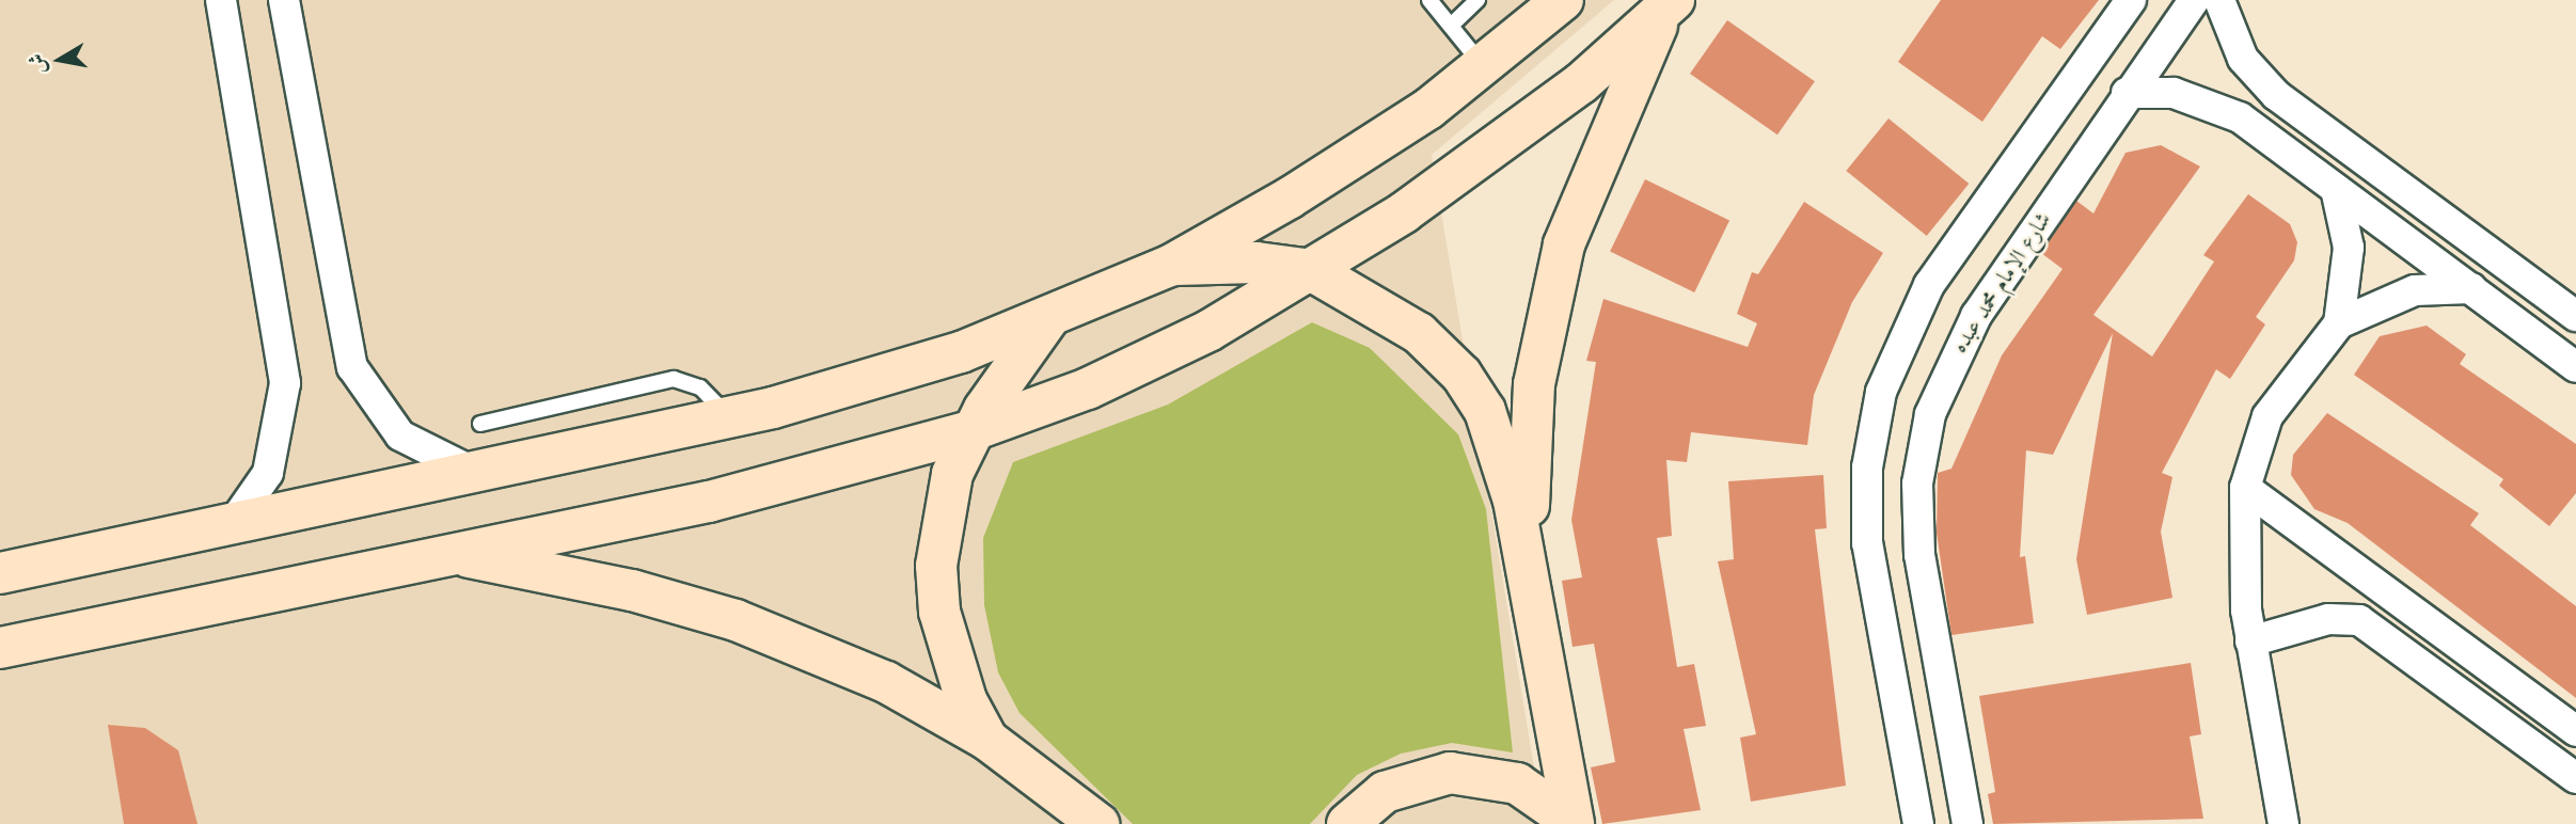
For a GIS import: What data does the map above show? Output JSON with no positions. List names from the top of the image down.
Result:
{
  "streets": {
    "street": ["شارع الإمام محمد عبده"]
  },
  "north": "left"
}
